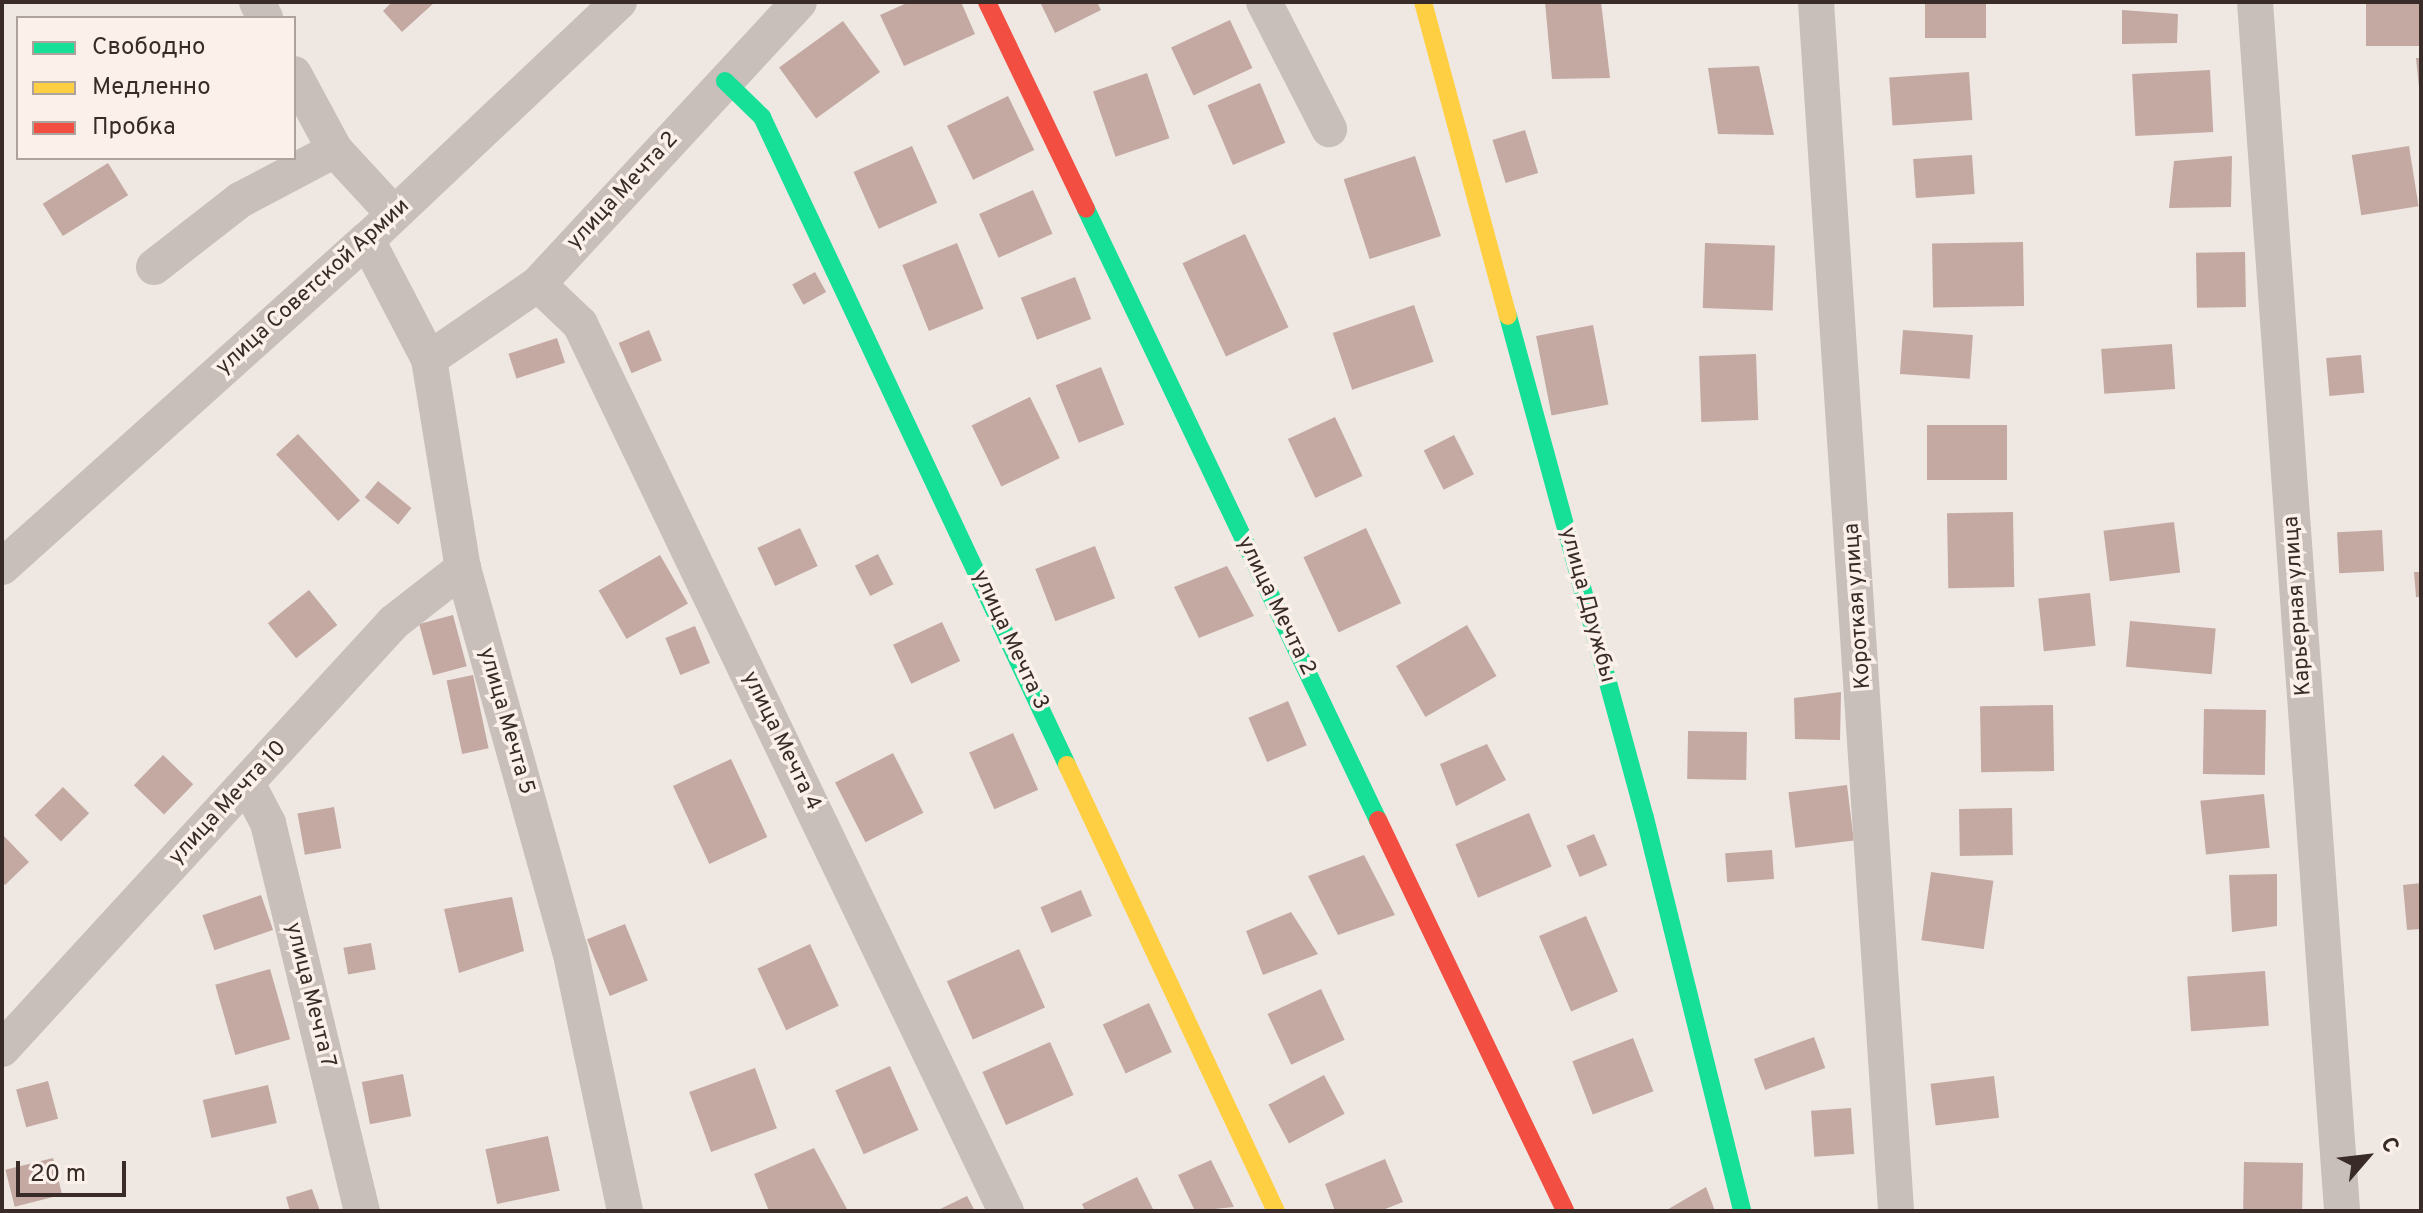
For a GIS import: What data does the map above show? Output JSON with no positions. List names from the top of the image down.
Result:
{
  "streets": {
    "street": [
      "улица Мечта 2",
      "улица Советской Армии",
      "улица Дружбы",
      "Короткая улица",
      "Карьерная улица",
      "улица Мечта 3",
      "улица Мечта 5",
      "улица Мечта 4",
      "улица Мечта 10",
      "улица Мечта 7"
    ]
  },
  "crossings": [
    ["улица Мечта 2", "улица Мечта 3"],
    ["улица Мечта 2", "улица Мечта 5"],
    ["улица Мечта 2", "улица Мечта 4"],
    ["улица Советской Армии", "улица Мечта 5"],
    ["улица Мечта 5", "улица Мечта 10"],
    ["улица Мечта 10", "улица Мечта 7"]
  ],
  "legend": ["Свободно", "Медленно", "Пробка"],
  "scale_bar": "20 m",
  "north": "top right"
}
